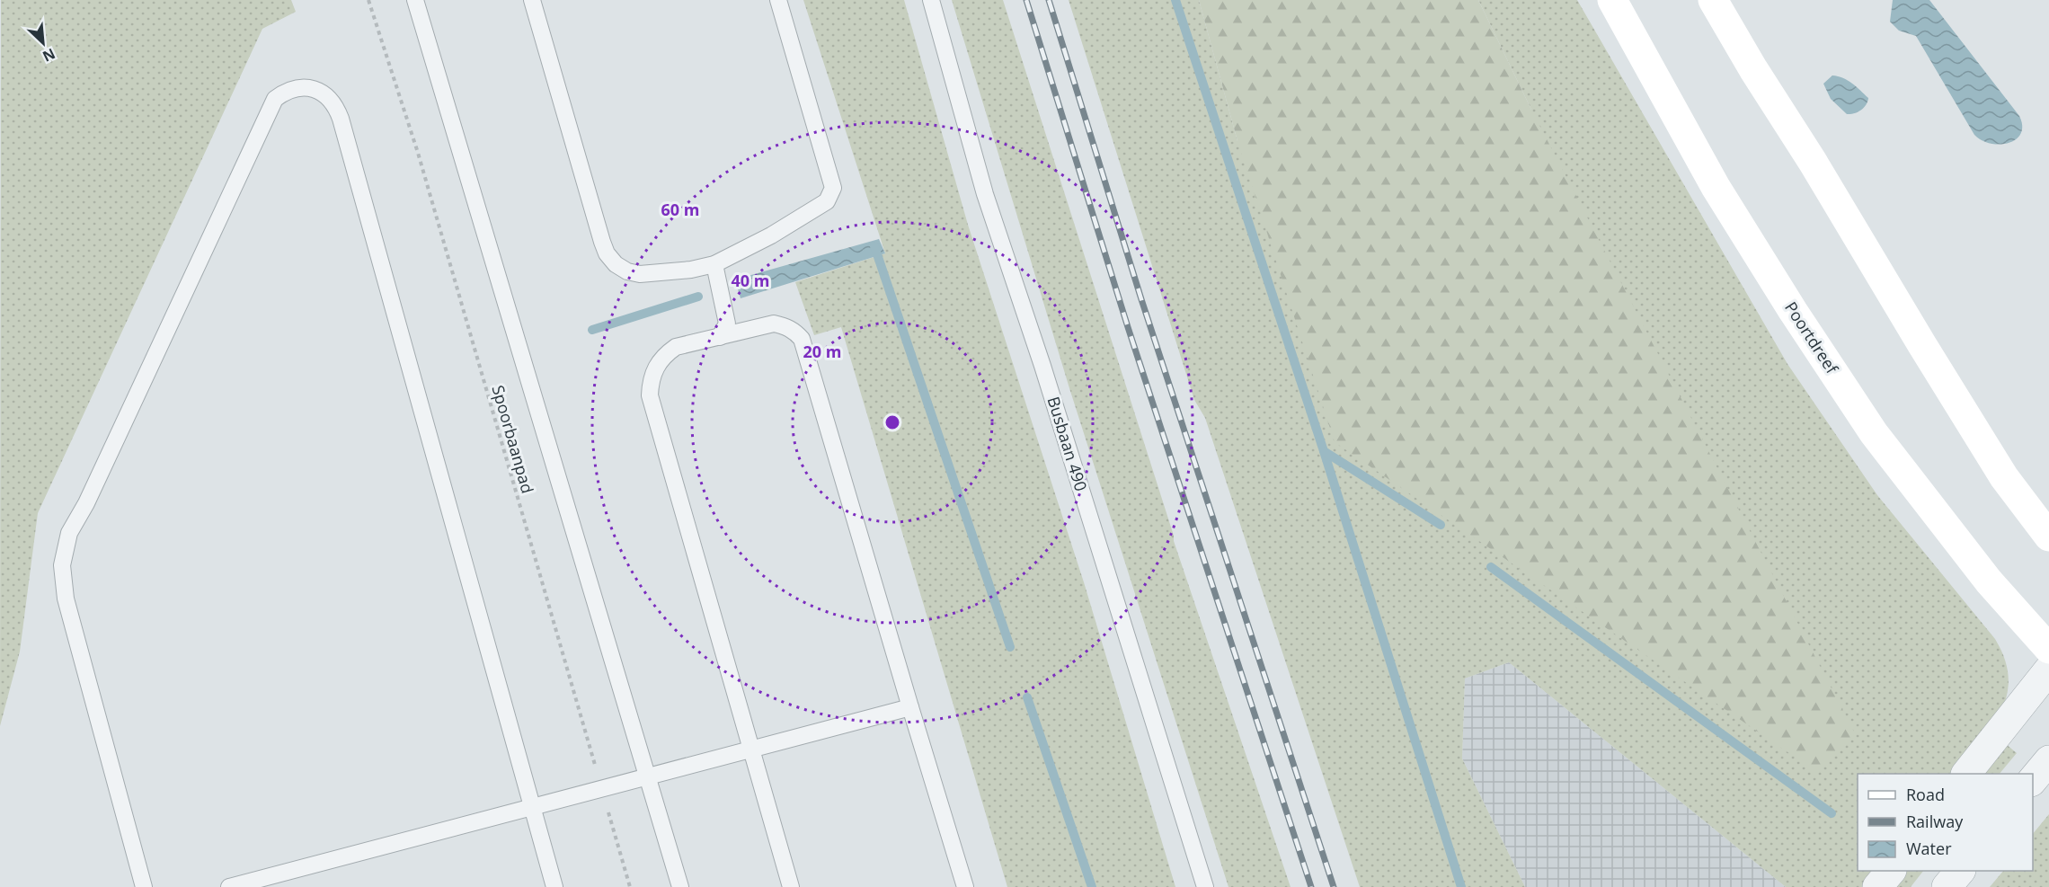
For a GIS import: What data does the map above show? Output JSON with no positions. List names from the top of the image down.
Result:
{
  "streets": {
    "main road": ["Poortdreef"],
    "lane": ["Busbaan 490"],
    "path": ["Spoorbaanpad"]
  },
  "legend": ["Road", "Railway", "Water"],
  "north": "bottom right",
  "rings": ["60 m", "40 m", "20 m"]
}
